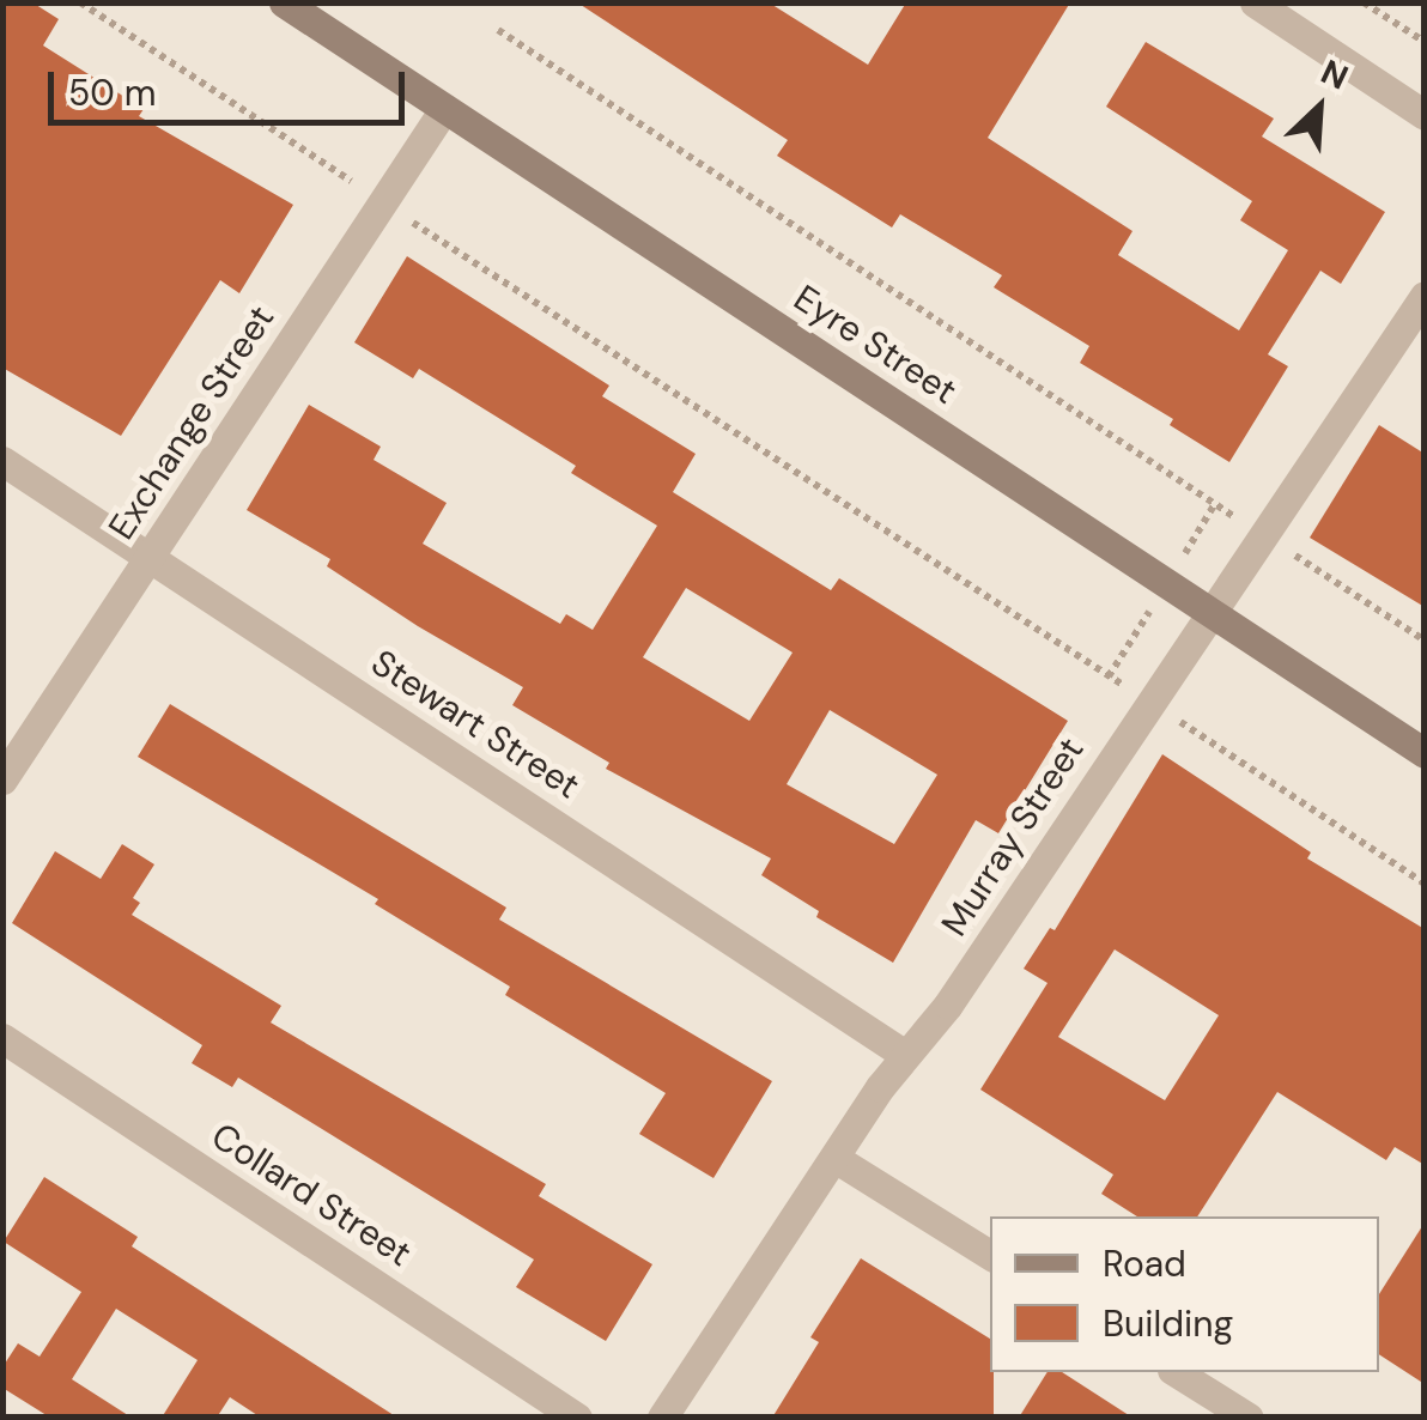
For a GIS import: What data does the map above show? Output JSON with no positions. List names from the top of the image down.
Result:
{
  "streets": {
    "main road": ["Eyre Street"],
    "street": [
      "Exchange Street",
      "Stewart Street",
      "Murray Street",
      "Collard Street"
    ]
  },
  "crossings": [
    ["Eyre Street", "Exchange Street"],
    ["Eyre Street", "Murray Street"],
    ["Exchange Street", "Stewart Street"],
    ["Stewart Street", "Murray Street"]
  ],
  "legend": ["Road", "Building"],
  "scale_bar": "50 m",
  "north": "top right"
}
